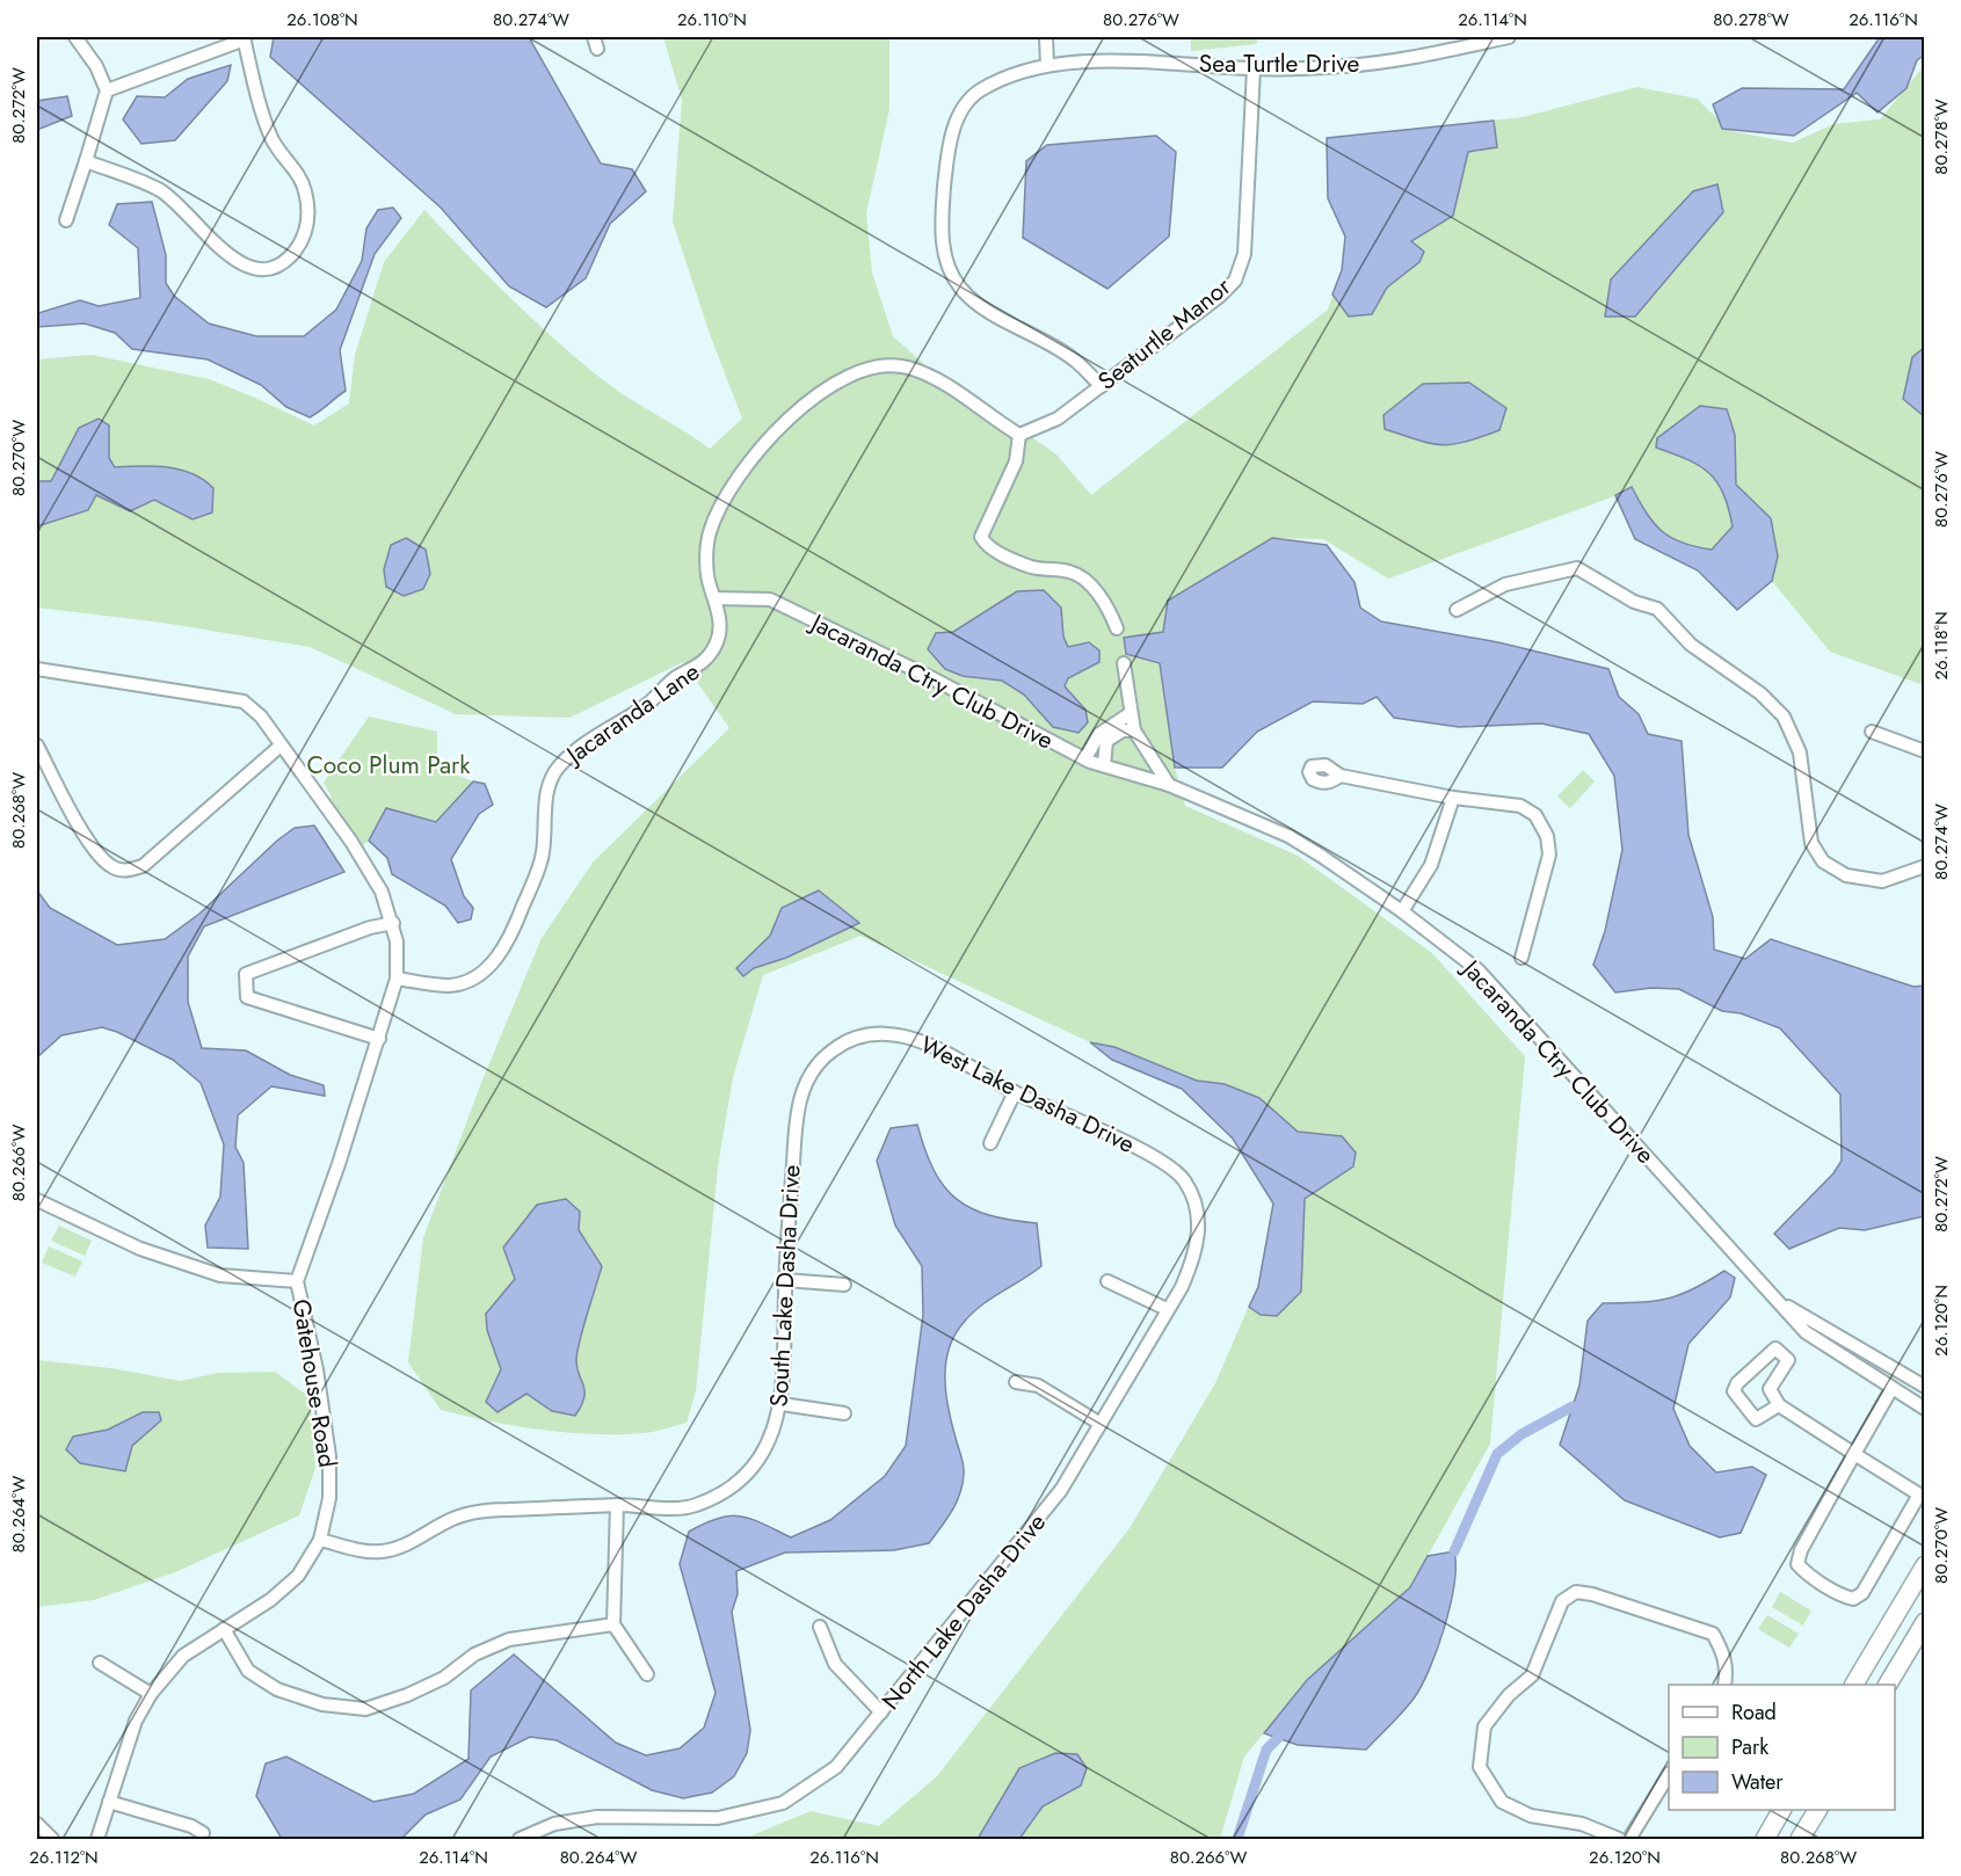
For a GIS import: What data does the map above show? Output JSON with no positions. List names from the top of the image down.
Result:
{
  "streets": {
    "street": [
      "Sea Turtle Drive",
      "Seaturtle Manor",
      "Jacaranda Ctry Club Drive",
      "Jacaranda Lane",
      "West Lake Dasha Drive",
      "South Lake Dasha Drive",
      "Gatehouse Road",
      "North Lake Dasha Drive"
    ]
  },
  "crossings": [
    ["Sea Turtle Drive", "Seaturtle Manor"],
    ["Seaturtle Manor", "Jacaranda Lane"],
    ["Jacaranda Ctry Club Drive", "Jacaranda Lane"],
    ["Jacaranda Lane", "Gatehouse Road"],
    ["West Lake Dasha Drive", "South Lake Dasha Drive"],
    ["West Lake Dasha Drive", "North Lake Dasha Drive"],
    ["South Lake Dasha Drive", "Gatehouse Road"]
  ],
  "parks": ["Coco Plum Park"],
  "legend": ["Road", "Park", "Water"],
  "coordinates": [
    "26.108°N",
    "80.274°W",
    "26.110°N",
    "80.276°W",
    "26.114°N",
    "80.278°W",
    "26.116°N",
    "80.272°W",
    "80.270°W",
    "26.118°N",
    "80.268°W",
    "80.266°W",
    "26.120°N",
    "80.264°W",
    "26.112°N"
  ]
}
